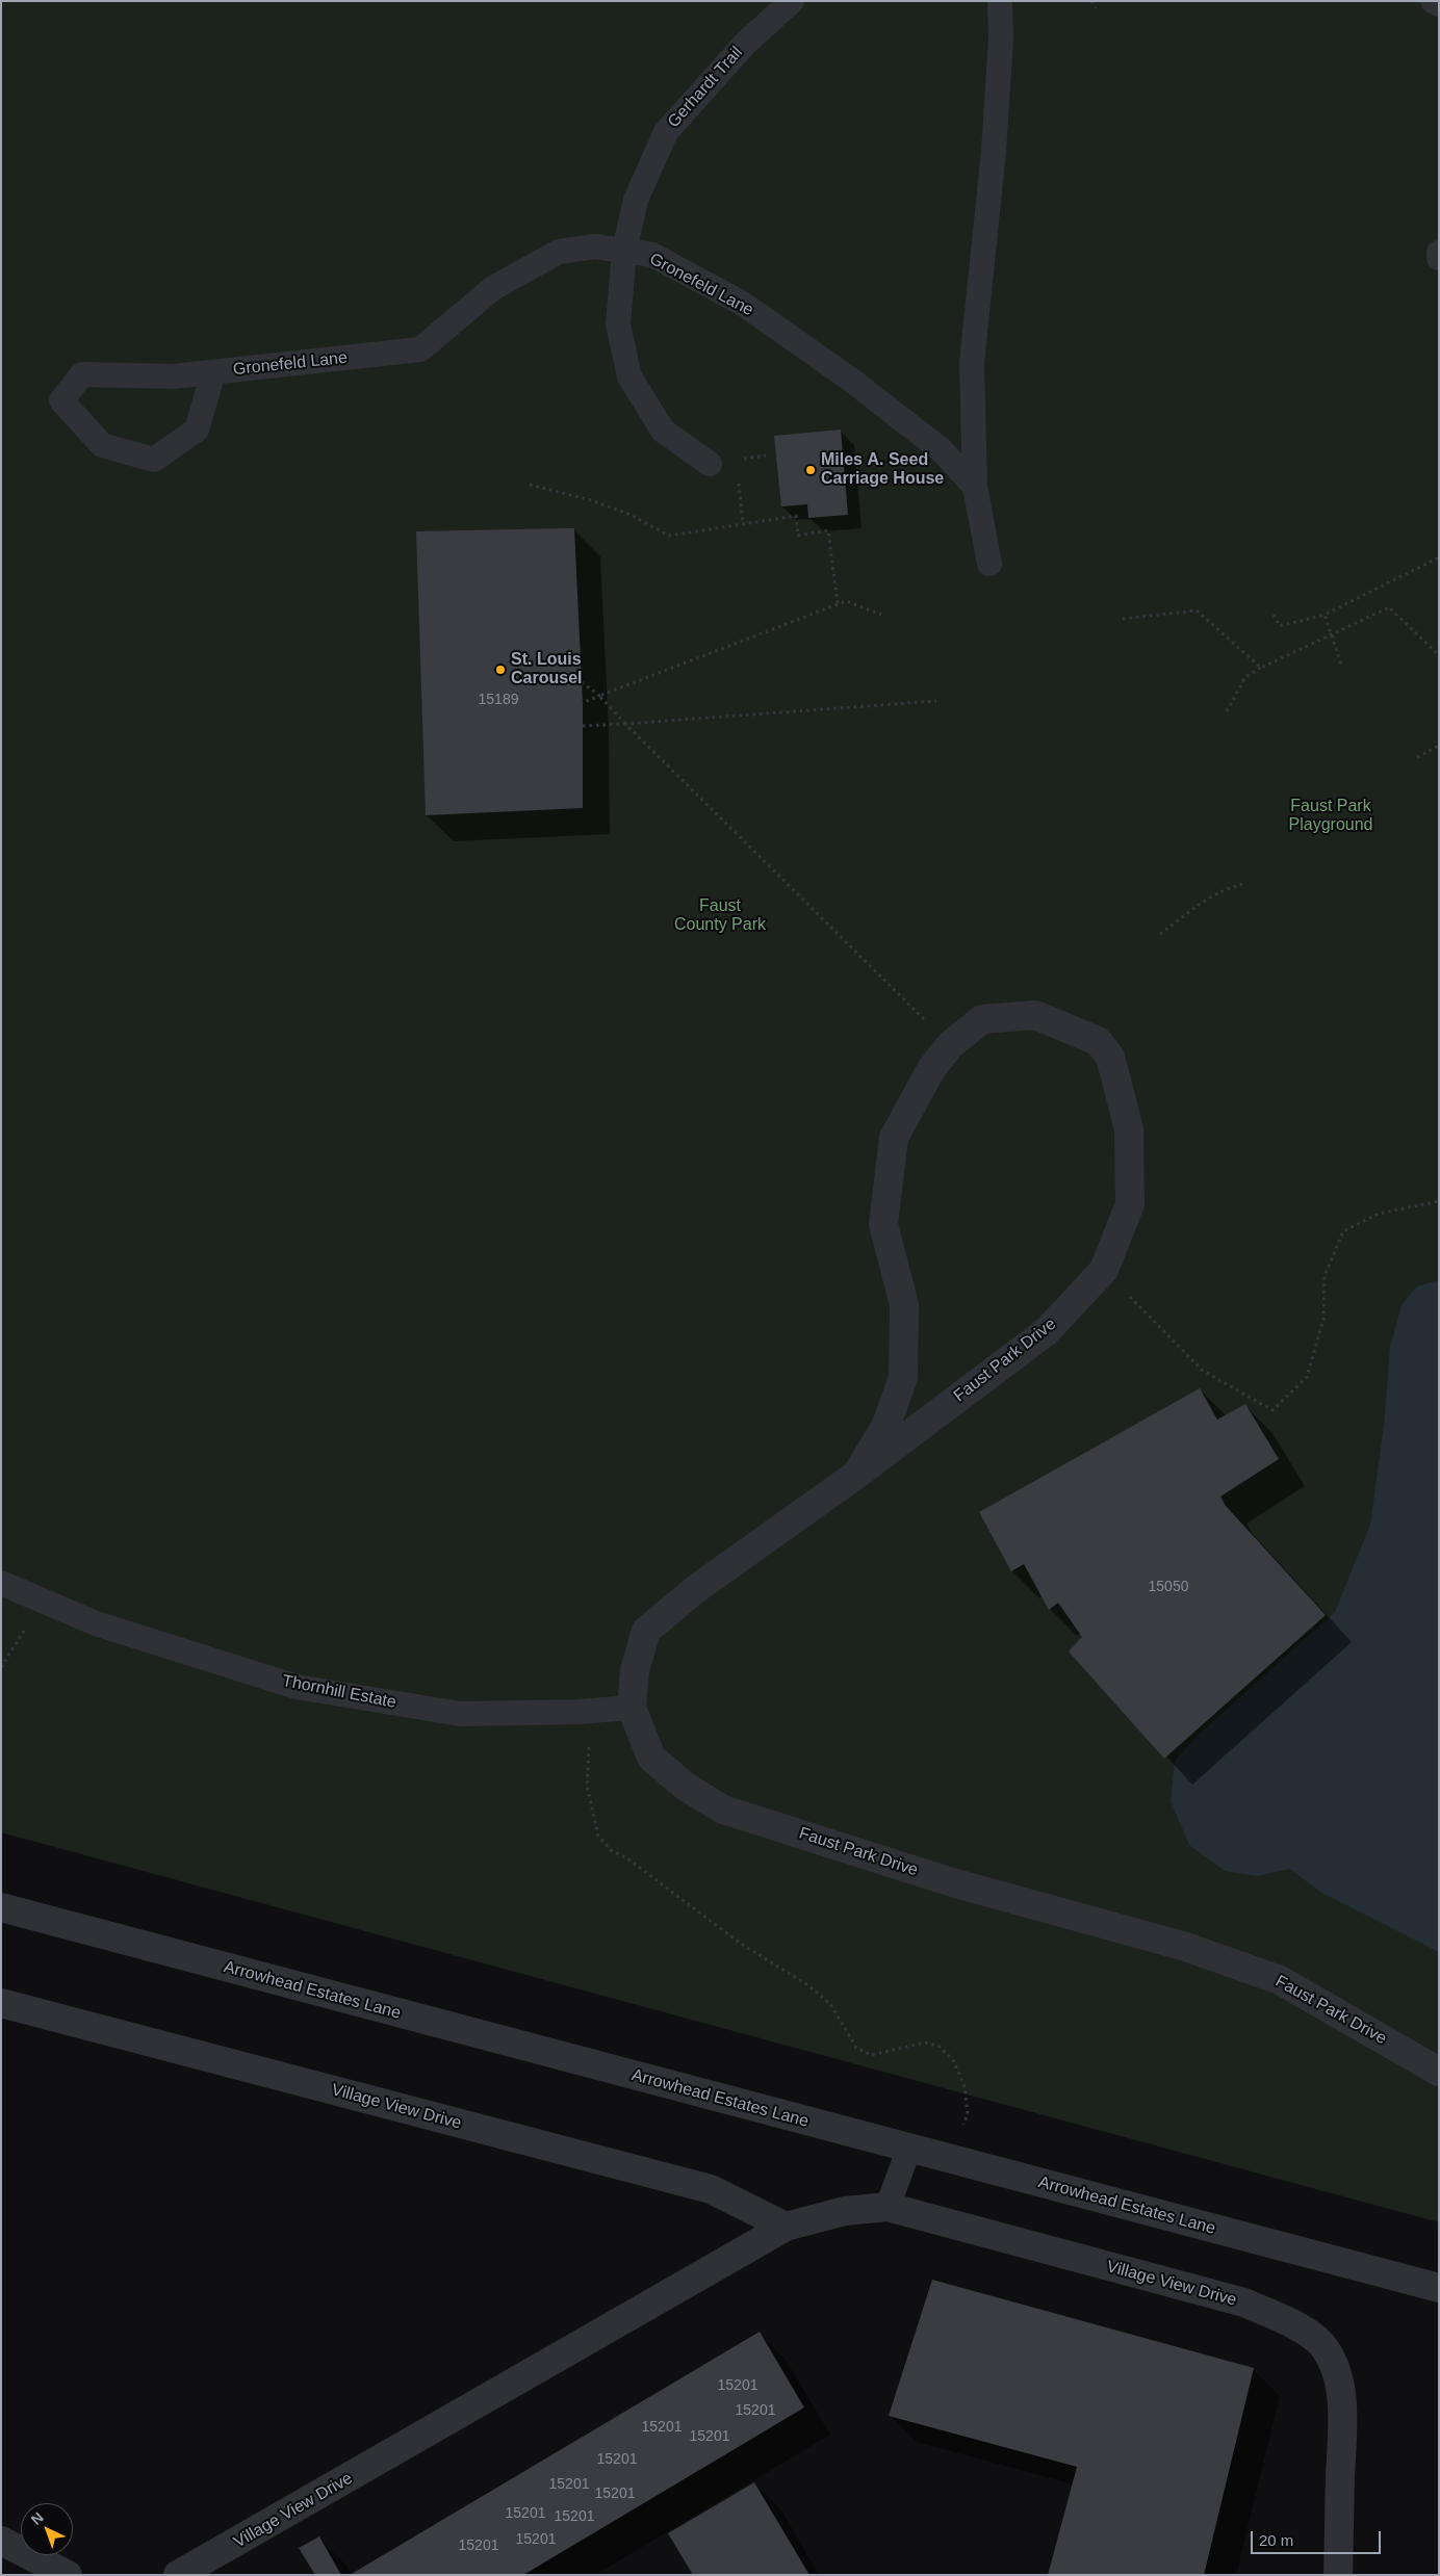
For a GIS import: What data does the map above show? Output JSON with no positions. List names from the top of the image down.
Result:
{
  "streets": {
    "street": ["Faust Park Drive", "Arrowhead Estates Lane", "Village View Drive"],
    "lane": ["Gerhardt Trail", "Gronefeld Lane", "Thornhill Estate"]
  },
  "crossings": [
    ["Gerhardt Trail", "Gronefeld Lane"],
    ["Faust Park Drive", "Thornhill Estate"]
  ],
  "parks": ["Faust Park Playground", "Faust County Park"],
  "places": ["Miles A. Seed Carriage House", "St. Louis Carousel"],
  "house_numbers": [
    "15189",
    "15050",
    "15201",
    "15201",
    "15201",
    "15201",
    "15201",
    "15201",
    "15201",
    "15201",
    "15201",
    "15201",
    "15201"
  ],
  "scale_bar": "20 m",
  "north": "top left"
}
